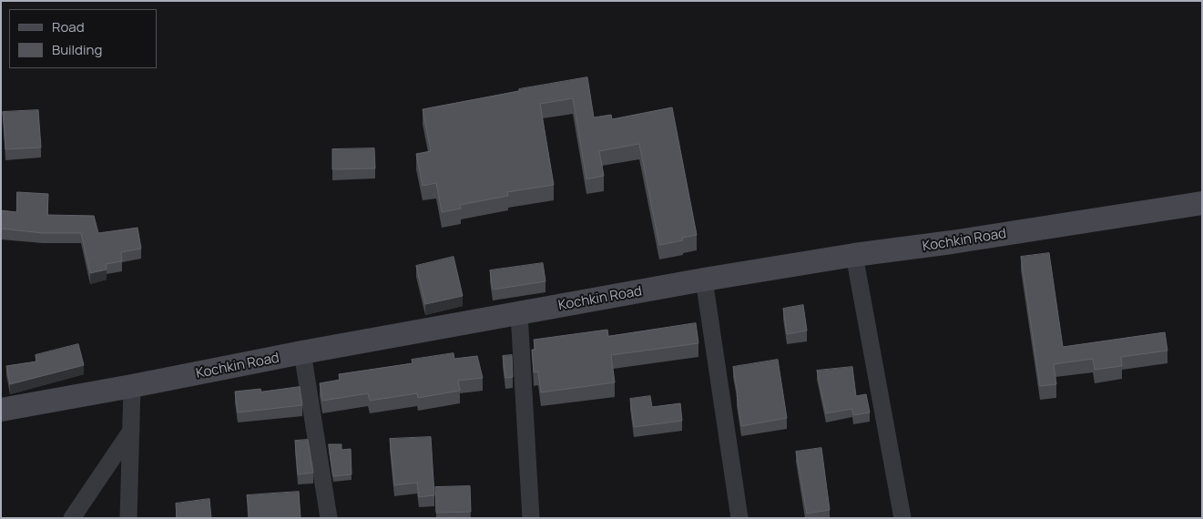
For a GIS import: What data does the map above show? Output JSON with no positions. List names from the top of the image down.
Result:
{
  "streets": {
    "main road": ["Kochkin Road"]
  },
  "legend": ["Road", "Building"]
}
